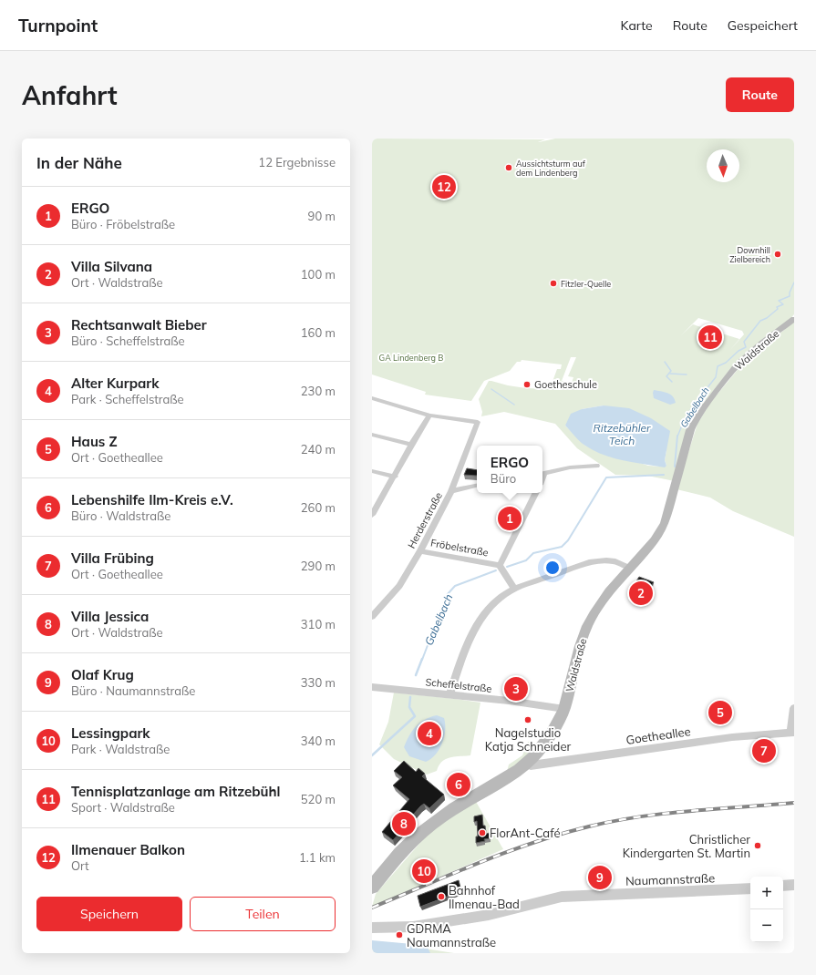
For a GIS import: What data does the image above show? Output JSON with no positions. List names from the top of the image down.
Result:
{
  "streets": {
    "street": [
      "Waldstraße",
      "Herderstraße",
      "Fröbelstraße",
      "Scheffelstraße",
      "Goetheallee",
      "Naumannstraße"
    ]
  },
  "crossings": [
    ["Waldstraße", "Scheffelstraße"],
    ["Waldstraße", "Goetheallee"],
    ["Herderstraße", "Fröbelstraße"]
  ],
  "water": ["Gabelbach", "Ritzebühler Teich"],
  "parks": ["GA Lindenberg B"],
  "places": [
    "Aussichtsturm auf dem Lindenberg",
    "Downhill Zielbereich",
    "Fitzler-Quelle",
    "Goetheschule",
    "Nagelstudio Katja Schneider",
    "FlorAnt-Café",
    "Christlicher Kindergarten St. Martin",
    "Bahnhof Ilmenau-Bad",
    "GDRMA Naumannstraße"
  ],
  "north": "bottom",
  "page": {
    "header": "Turnpoint",
    "nav": ["Karte", "Route", "Gespeichert"],
    "buttons": [
      "Route",
      ["Speichern", "Teilen"]
    ],
    "title": "Anfahrt",
    "heading": ["In der Nähe", "12 Ergebnisse"],
    "pins": [
      "12",
      "11",
      "1",
      "2",
      "3",
      "5",
      "4",
      "7",
      "6",
      "8",
      "10",
      "9"
    ],
    "list": [
      {
        "mark": "1",
        "name": "ERGO",
        "note": "Büro · Fröbelstraße",
        "value": "90 m"
      },
      {
        "mark": "2",
        "name": "Villa Silvana",
        "note": "Ort · Waldstraße",
        "value": "100 m"
      },
      {
        "mark": "3",
        "name": "Rechtsanwalt Bieber",
        "note": "Büro · Scheffelstraße",
        "value": "160 m"
      },
      {
        "mark": "4",
        "name": "Alter Kurpark",
        "note": "Park · Scheffelstraße",
        "value": "230 m"
      },
      {
        "mark": "5",
        "name": "Haus Z",
        "note": "Ort · Goetheallee",
        "value": "240 m"
      },
      {
        "mark": "6",
        "name": "Lebenshilfe Ilm-Kreis e.V.",
        "note": "Büro · Waldstraße",
        "value": "260 m"
      },
      {
        "mark": "7",
        "name": "Villa Frübing",
        "note": "Ort · Goetheallee",
        "value": "290 m"
      },
      {
        "mark": "8",
        "name": "Villa Jessica",
        "note": "Ort · Waldstraße",
        "value": "310 m"
      },
      {
        "mark": "9",
        "name": "Olaf Krug",
        "note": "Büro · Naumannstraße",
        "value": "330 m"
      },
      {
        "mark": "10",
        "name": "Lessingpark",
        "note": "Park · Waldstraße",
        "value": "340 m"
      },
      {
        "mark": "11",
        "name": "Tennisplatzanlage am Ritzebühl",
        "note": "Sport · Waldstraße",
        "value": "520 m"
      },
      {
        "mark": "12",
        "name": "Ilmenauer Balkon",
        "note": "Ort",
        "value": "1.1 km"
      }
    ],
    "popup": ["ERGO", "Büro"],
    "map_buttons": ["+", "−"]
  }
}
